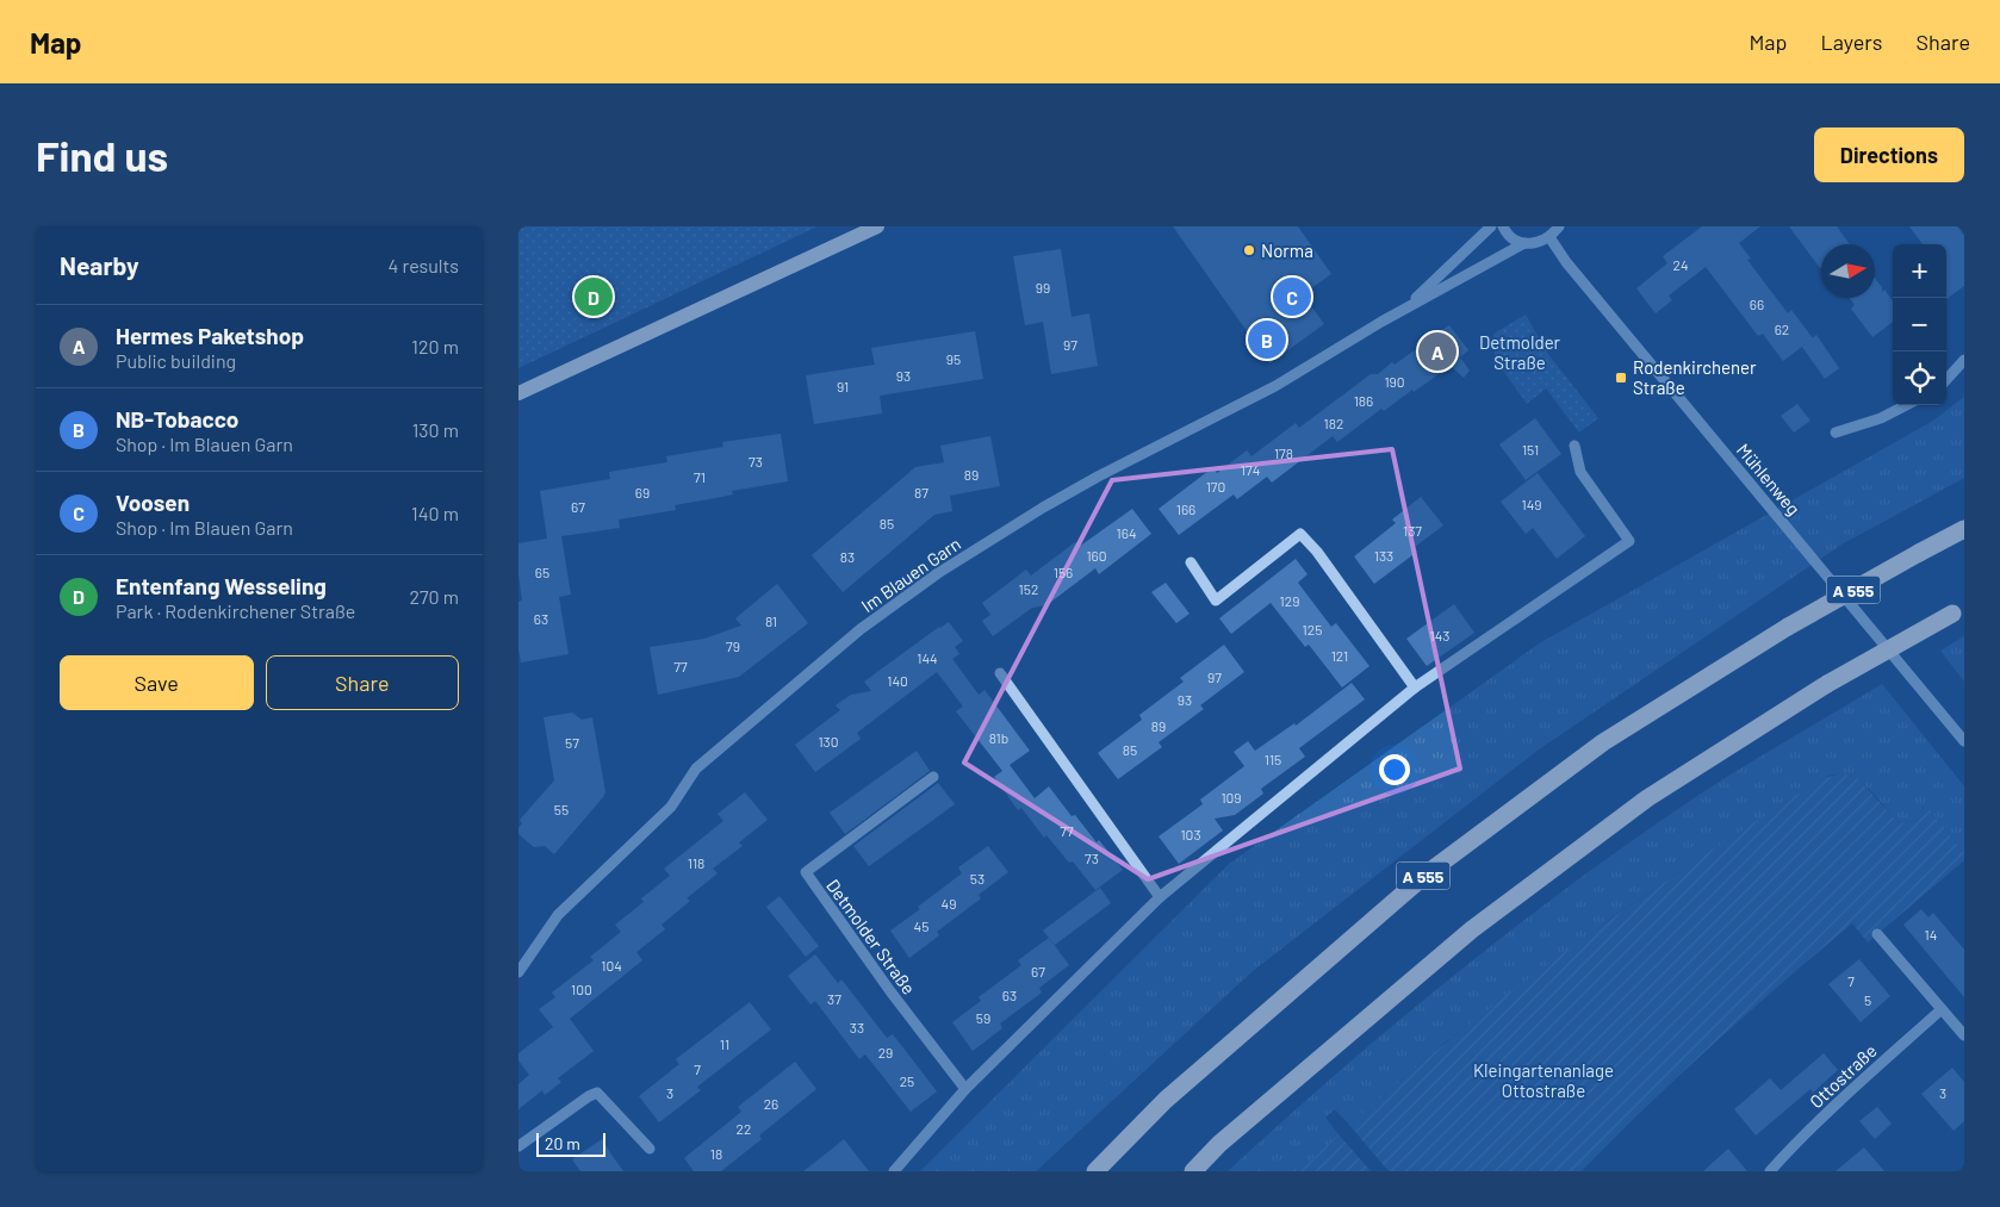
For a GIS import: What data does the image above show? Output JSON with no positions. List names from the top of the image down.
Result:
{
  "streets": {
    "highway": ["A 555"],
    "street": [
      "Mühlenweg",
      "Im Blauen Garn",
      "Detmolder Straße",
      "Ottostraße"
    ]
  },
  "parks": ["Detmolder Straße", "Kleingartenanlage Ottostraße"],
  "places": {
    "other": ["Norma"],
    "transit": ["Rodenkirchener Straße"]
  },
  "house_numbers": [
    "24",
    "99",
    "66",
    "62",
    "97",
    "95",
    "93",
    "190",
    "91",
    "186",
    "182",
    "151",
    "178",
    "73",
    "174",
    "89",
    "71",
    "170",
    "69",
    "87",
    "149",
    "67",
    "166",
    "85",
    "137",
    "164",
    "160",
    "133",
    "83",
    "65",
    "156",
    "152",
    "129",
    "63",
    "81",
    "125",
    "143",
    "79",
    "121",
    "144",
    "77",
    "97",
    "140",
    "93",
    "89",
    "81b",
    "130",
    "57",
    "85",
    "115",
    "109",
    "55",
    "77",
    "103",
    "73",
    "118",
    "53",
    "49",
    "45",
    "14",
    "104",
    "67",
    "7",
    "100",
    "63",
    "37",
    "5",
    "59",
    "33",
    "11",
    "29",
    "7",
    "25",
    "3",
    "3",
    "26",
    "22",
    "18"
  ],
  "scale_bar": "20 m",
  "north": "right",
  "page": {
    "header": "Map",
    "nav": ["Map", "Layers", "Share"],
    "buttons": [
      "Directions",
      ["Save", "Share"]
    ],
    "title": "Find us",
    "heading": ["Nearby", "4 results"],
    "map_buttons": ["+", "−"],
    "pins": [
      "C",
      "D",
      "B",
      "A"
    ],
    "list": [
      {
        "mark": "A",
        "name": "Hermes Paketshop",
        "note": "Public building",
        "value": "120 m"
      },
      {
        "mark": "B",
        "name": "NB-Tobacco",
        "note": "Shop · Im Blauen Garn",
        "value": "130 m"
      },
      {
        "mark": "C",
        "name": "Voosen",
        "note": "Shop · Im Blauen Garn",
        "value": "140 m"
      },
      {
        "mark": "D",
        "name": "Entenfang Wesseling",
        "note": "Park · Rodenkirchener Straße",
        "value": "270 m"
      }
    ],
    "scale": "20 m"
  }
}
